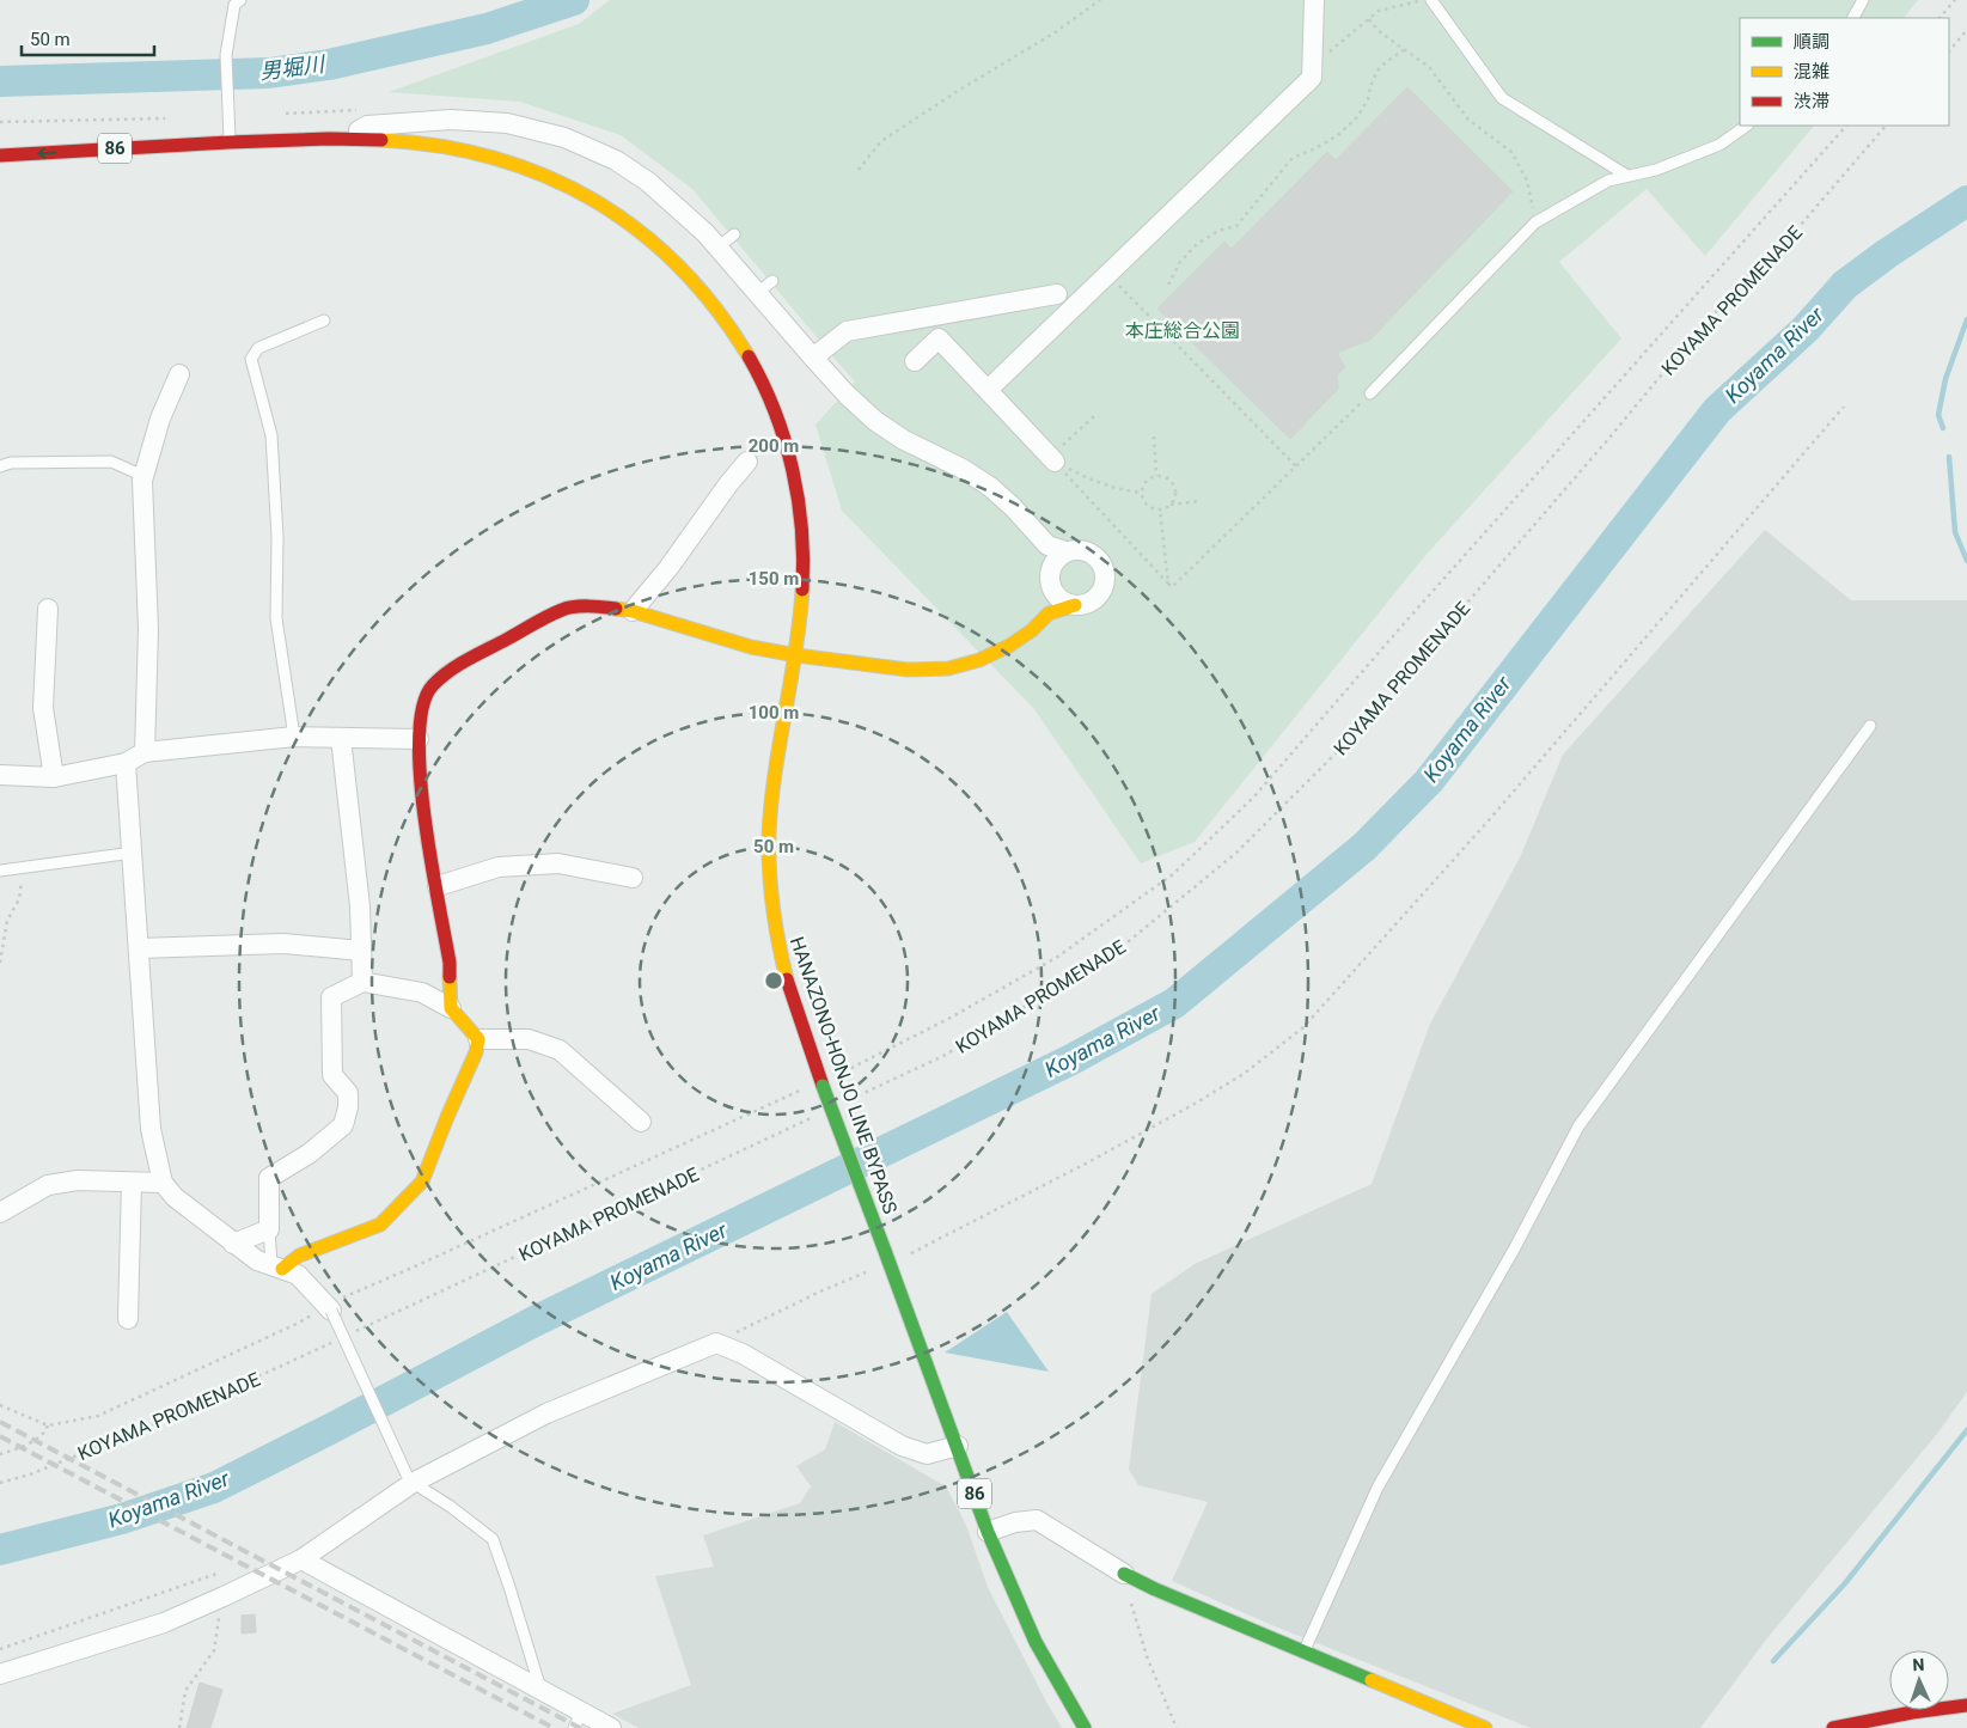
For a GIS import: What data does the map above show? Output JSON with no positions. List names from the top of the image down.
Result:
{
  "streets": {
    "main road": ["86", "HANAZONO-HONJO LINE BYPASS"],
    "path": ["KOYAMA PROMENADE"]
  },
  "water": ["男堀川", "Koyama River"],
  "parks": ["本庄総合公園"],
  "legend": ["順調", "混雑", "渋滞"],
  "scale_bar": "50 m",
  "north": "top",
  "rings": [
    "200 m",
    "150 m",
    "100 m",
    "50 m"
  ]
}
